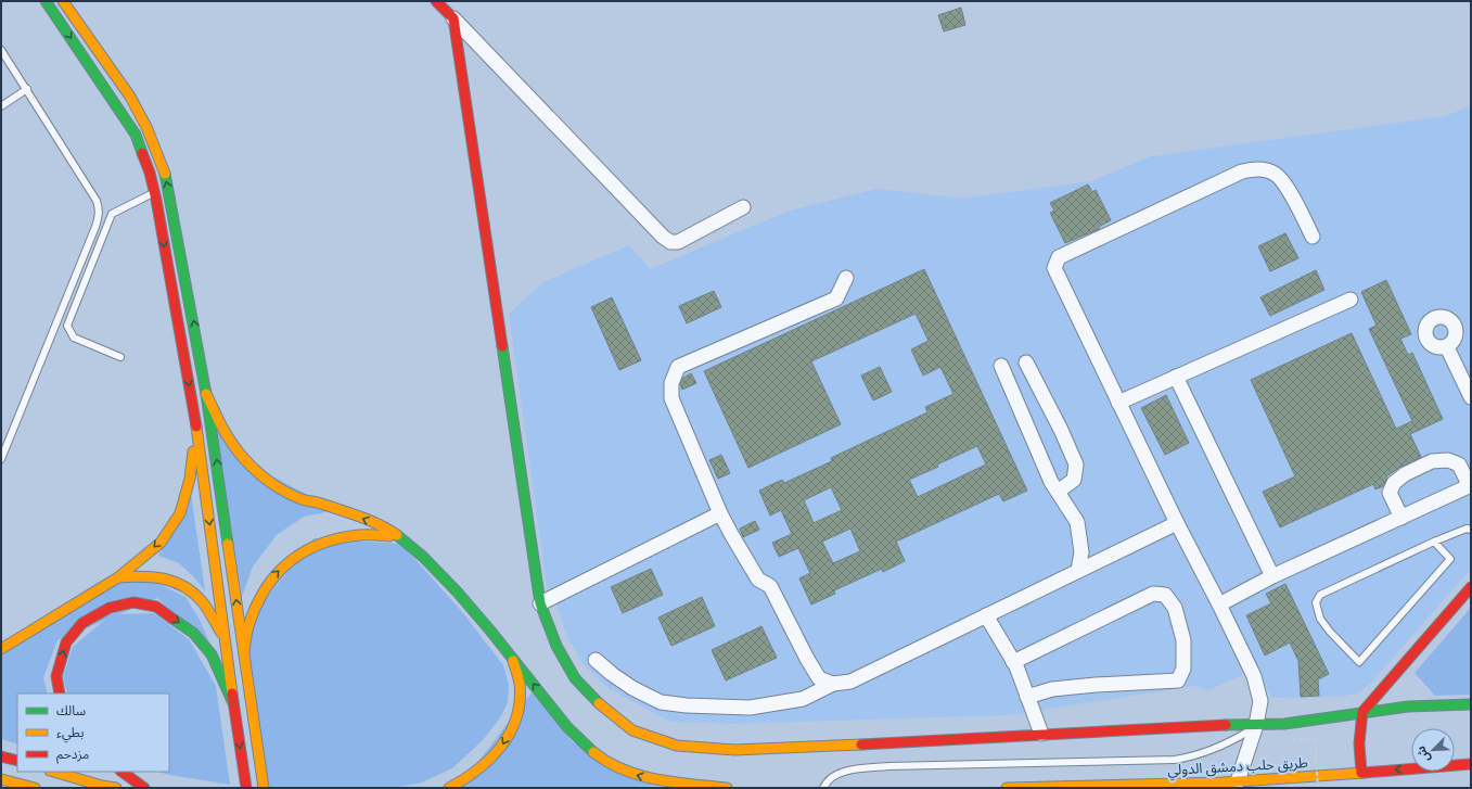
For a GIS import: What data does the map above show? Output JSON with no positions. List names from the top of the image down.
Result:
{
  "streets": {
    "main road": ["طريق حلب دمشق الدولي"]
  },
  "legend": ["سالك", "بطيء", "مزدحم"],
  "north": "bottom left"
}
